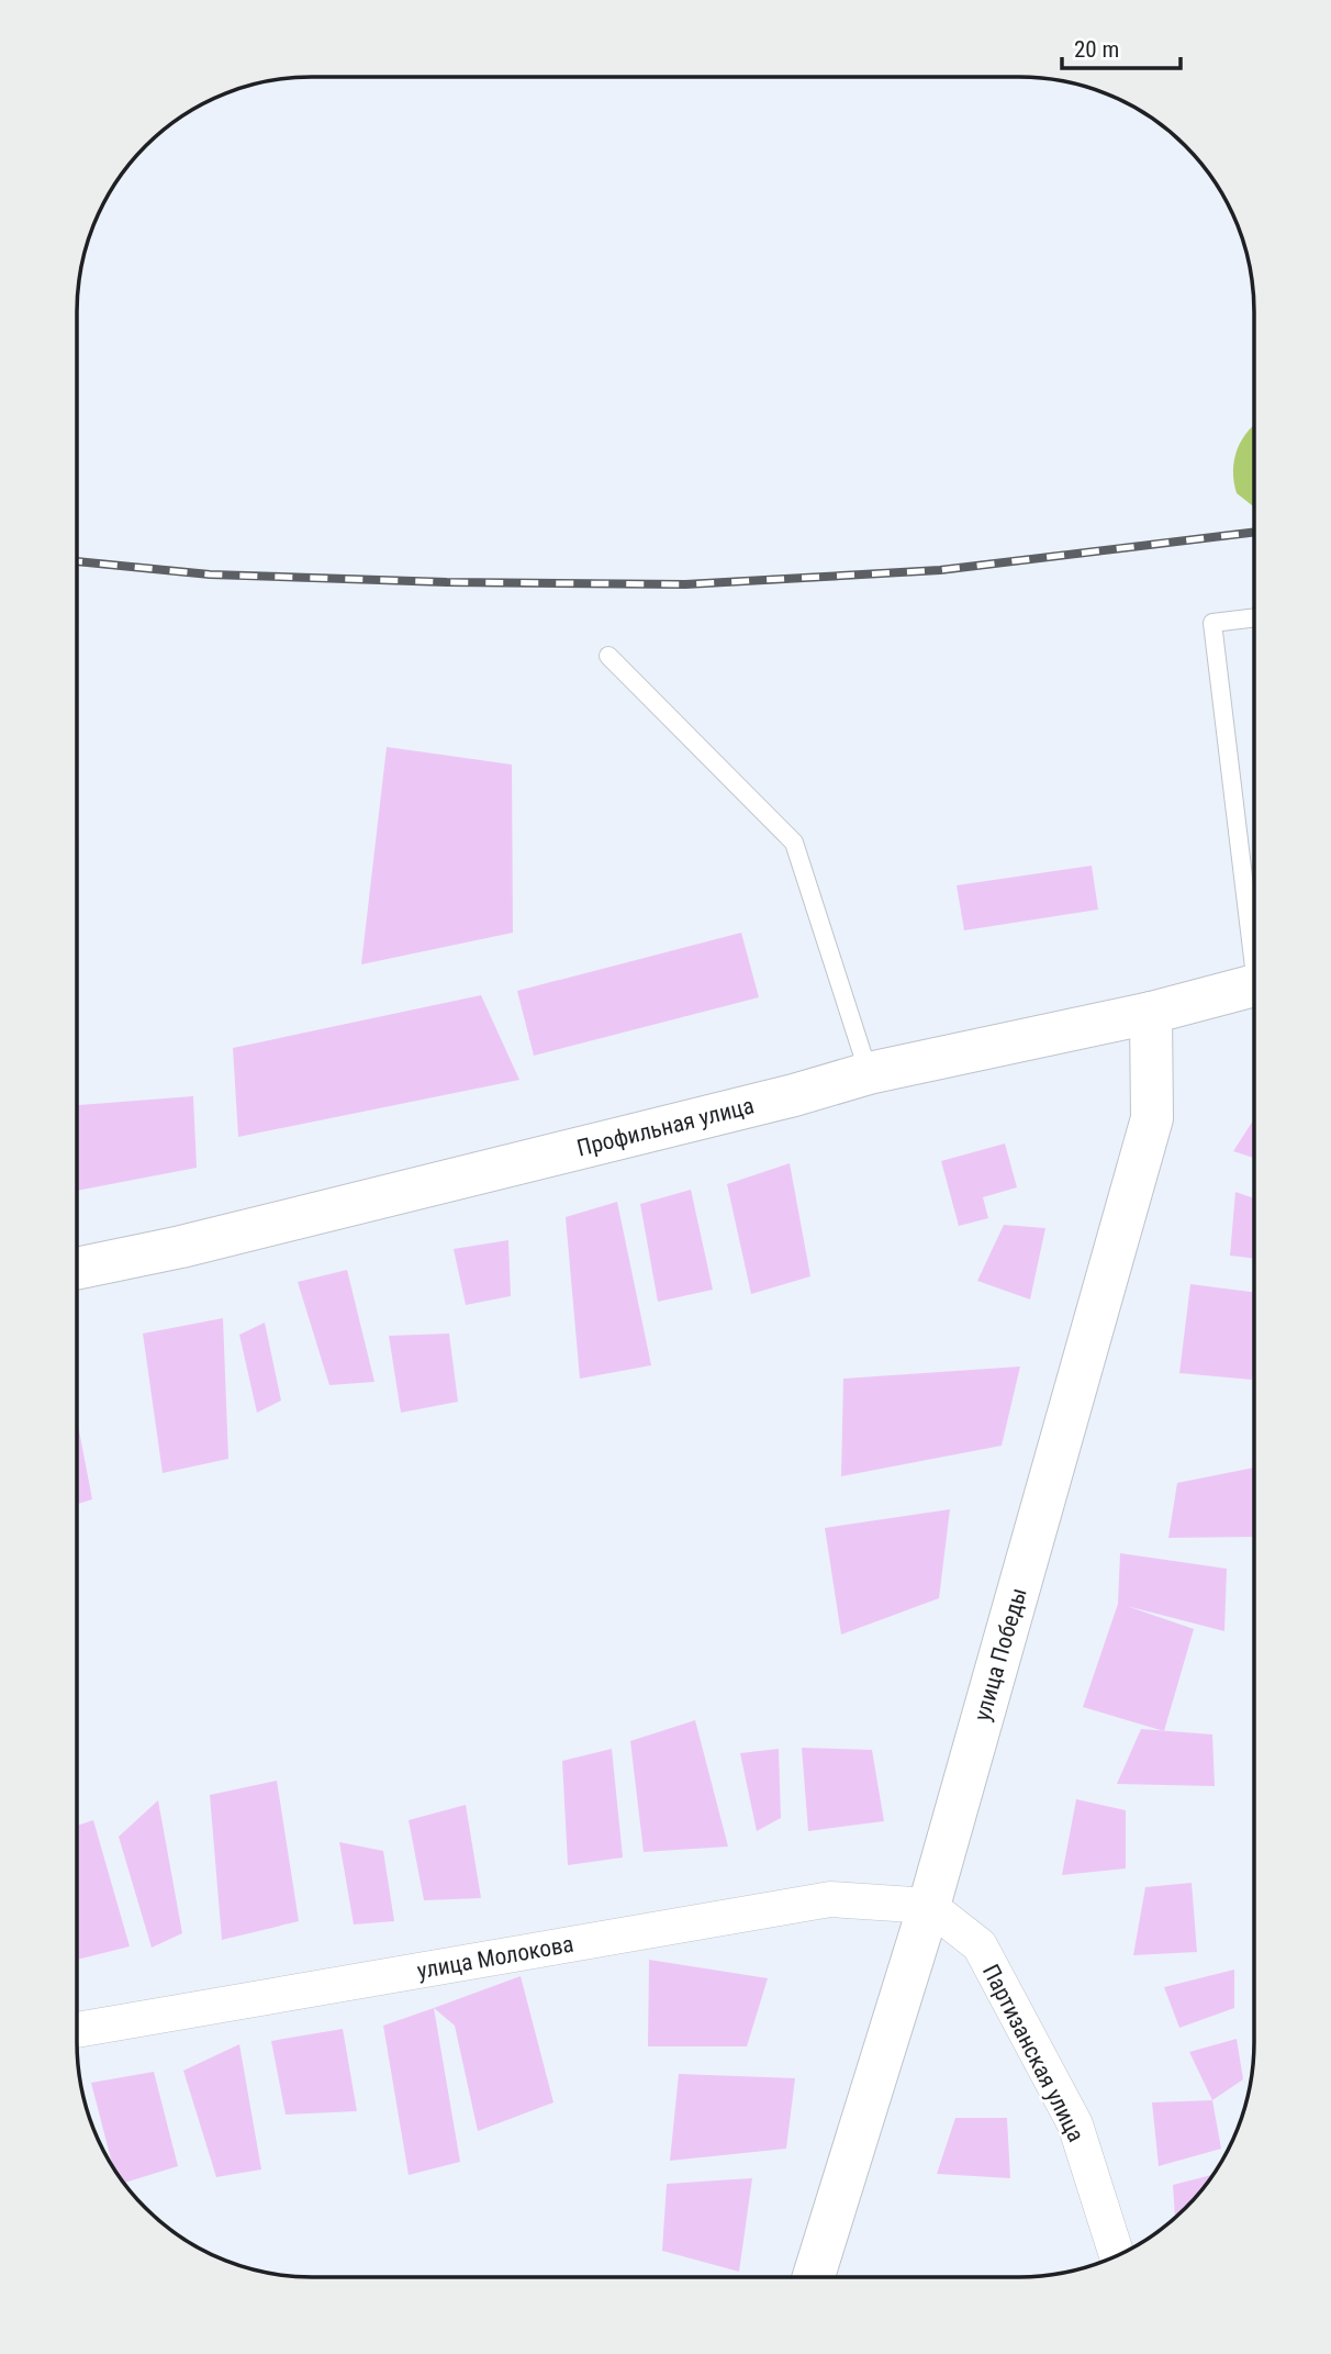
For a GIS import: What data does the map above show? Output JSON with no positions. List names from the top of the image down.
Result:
{
  "streets": {
    "main road": ["Профильная улица", "улица Победы"],
    "street": ["улица Молокова", "Партизанская улица"]
  },
  "crossings": [
    ["Профильная улица", "улица Победы"],
    ["улица Победы", "улица Молокова"],
    ["улица Победы", "Партизанская улица"],
    ["улица Молокова", "Партизанская улица"]
  ],
  "scale_bar": "20 m"
}
